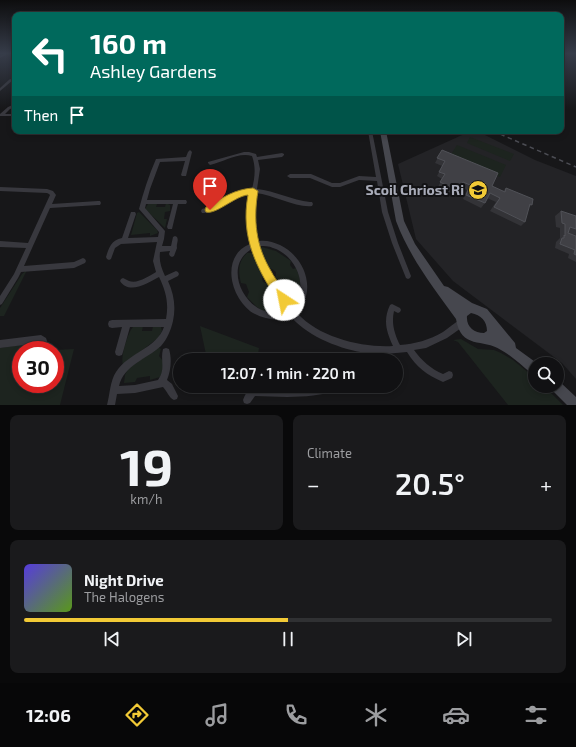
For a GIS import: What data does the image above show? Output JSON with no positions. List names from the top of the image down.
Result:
{
  "places": {
    "school or university": ["Scoil Chriost Ri"]
  },
  "page": {
    "turn": ["160 m", "Ashley Gardens"],
    "then": "Then",
    "limit": "30",
    "trip": "12:07 · 1 min · 220 m",
    "tile": [
      ["19", "km/h"],
      "Climate"
    ],
    "heat": ["−", "20.5°", "+"],
    "song": ["Night Drive", "The Halogens"],
    "tabs": "12:06"
  }
}
